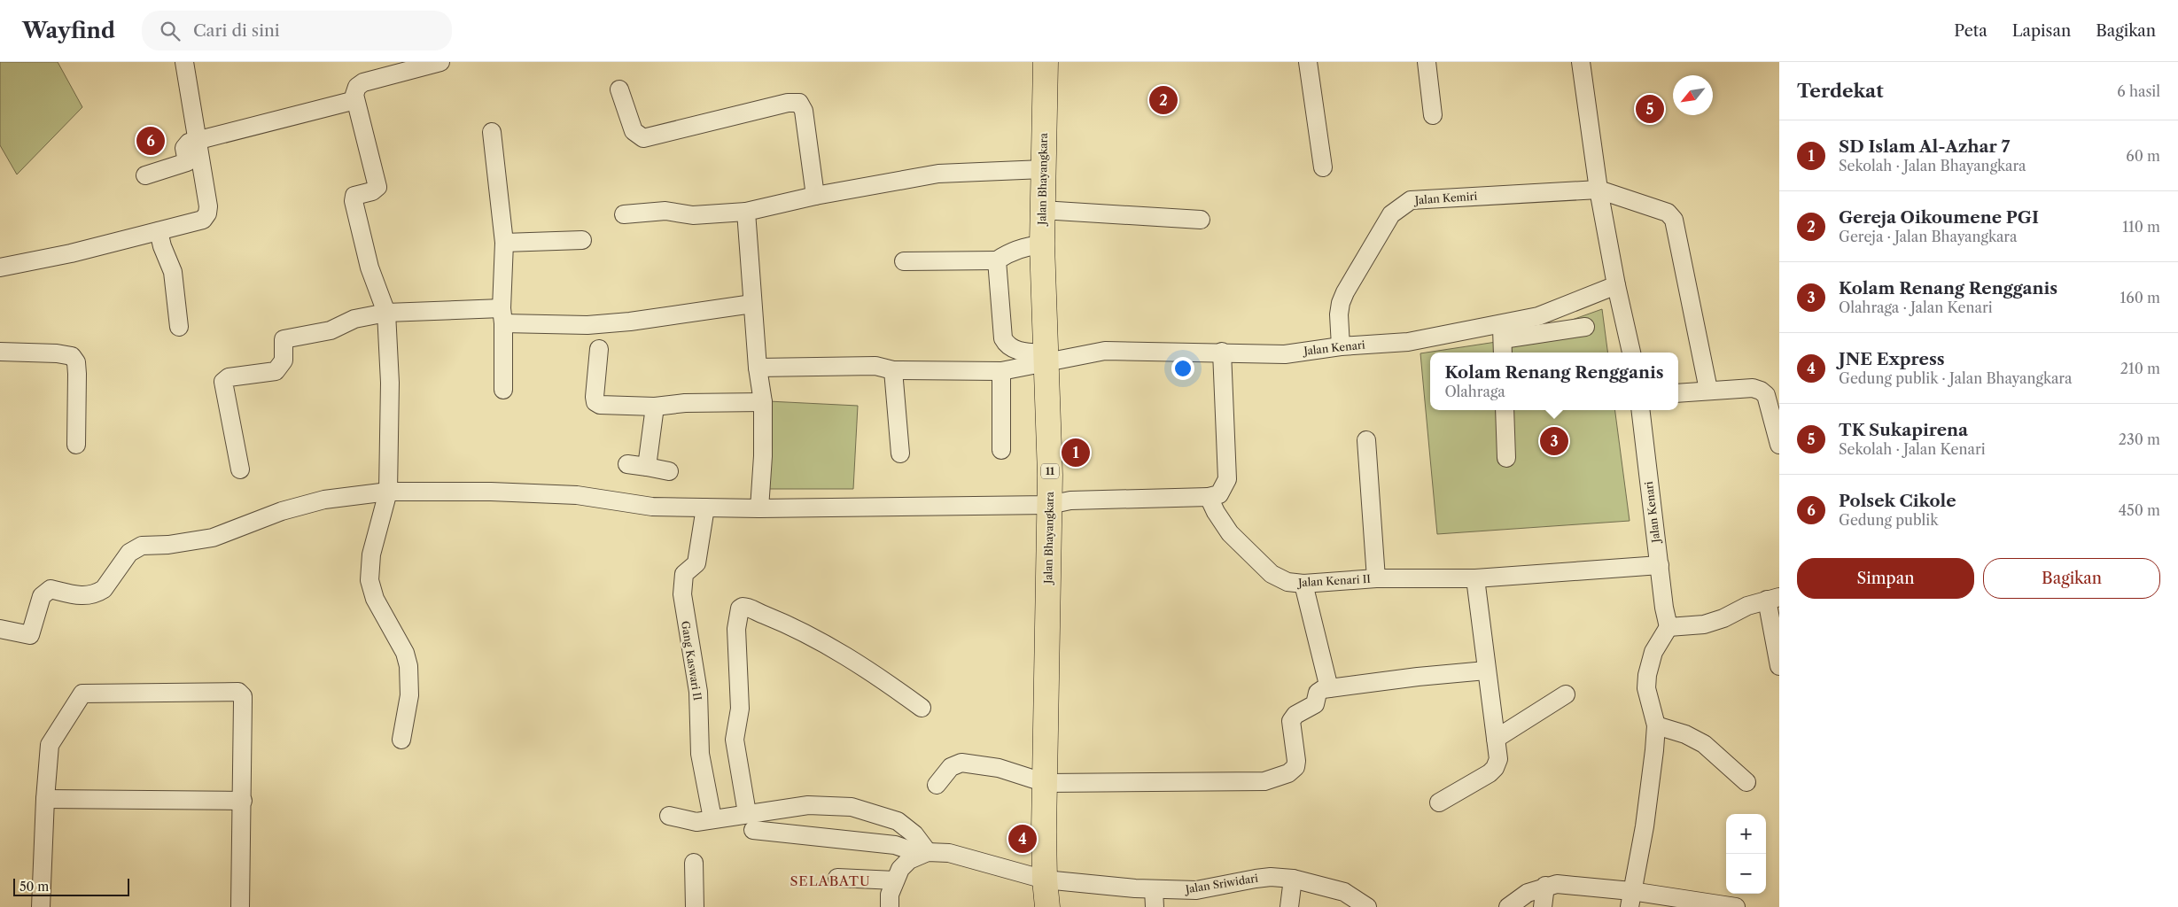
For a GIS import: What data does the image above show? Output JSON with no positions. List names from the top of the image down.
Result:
{
  "streets": {
    "highway": ["Jalan Bhayangkara", "11"],
    "street": [
      "Jalan Kemiri",
      "Jalan Kenari",
      "Jalan Kenari II",
      "Gang Kaswari II",
      "Jalan Sriwidari"
    ]
  },
  "crossings": [
    ["Jalan Bhayangkara", "Jalan Kenari"],
    ["Jalan Bhayangkara", "Jalan Sriwidari"],
    ["Jalan Kemiri", "Jalan Kenari"],
    ["Jalan Kenari", "Jalan Kenari II"]
  ],
  "districts": ["SELABATU"],
  "scale_bar": "50 m",
  "north": "bottom left",
  "page": {
    "header": "Wayfind",
    "search": "Cari di sini",
    "nav": ["Peta", "Lapisan", "Bagikan"],
    "heading": ["Terdekat", "6 hasil"],
    "pins": [
      "2",
      "5",
      "6",
      "3",
      "1",
      "4"
    ],
    "list": [
      {
        "mark": "1",
        "name": "SD Islam Al-Azhar 7",
        "note": "Sekolah · Jalan Bhayangkara",
        "value": "60 m"
      },
      {
        "mark": "2",
        "name": "Gereja Oikoumene PGI",
        "note": "Gereja · Jalan Bhayangkara",
        "value": "110 m"
      },
      {
        "mark": "3",
        "name": "Kolam Renang Rengganis",
        "note": "Olahraga · Jalan Kenari",
        "value": "160 m"
      },
      {
        "mark": "4",
        "name": "JNE Express",
        "note": "Gedung publik · Jalan Bhayangkara",
        "value": "210 m"
      },
      {
        "mark": "5",
        "name": "TK Sukapirena",
        "note": "Sekolah · Jalan Kenari",
        "value": "230 m"
      },
      {
        "mark": "6",
        "name": "Polsek Cikole",
        "note": "Gedung publik",
        "value": "450 m"
      }
    ],
    "popup": ["Kolam Renang Rengganis", "Olahraga"],
    "buttons": ["Simpan", "Bagikan"],
    "map_buttons": ["+", "−"],
    "scale": "50 m"
  }
}
